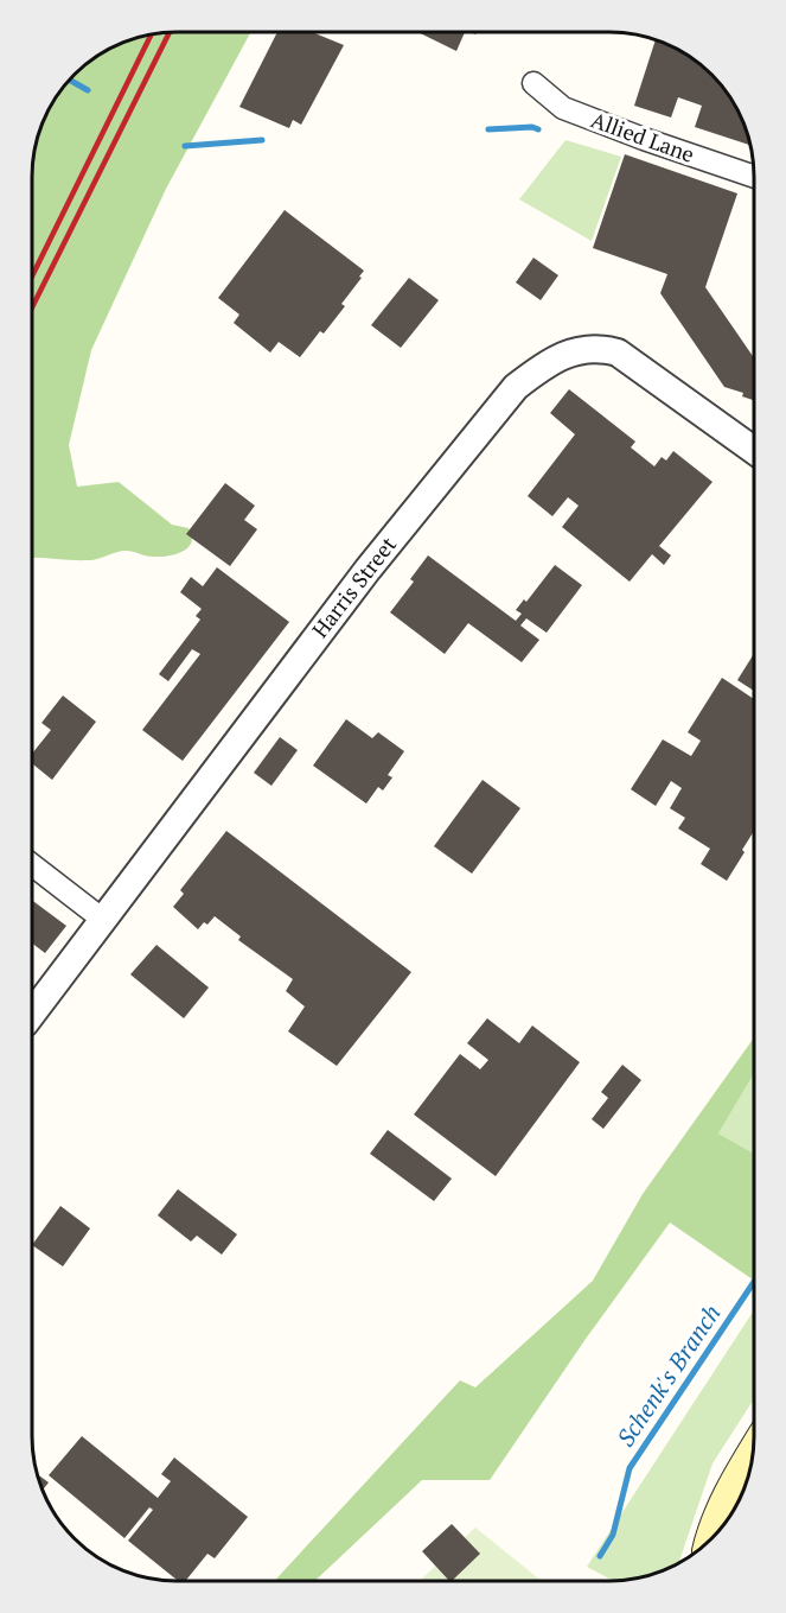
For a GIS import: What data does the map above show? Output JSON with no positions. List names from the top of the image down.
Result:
{
  "streets": {
    "street": ["Allied Lane", "Harris Street"]
  },
  "water": ["Schenk's Branch"]
}
